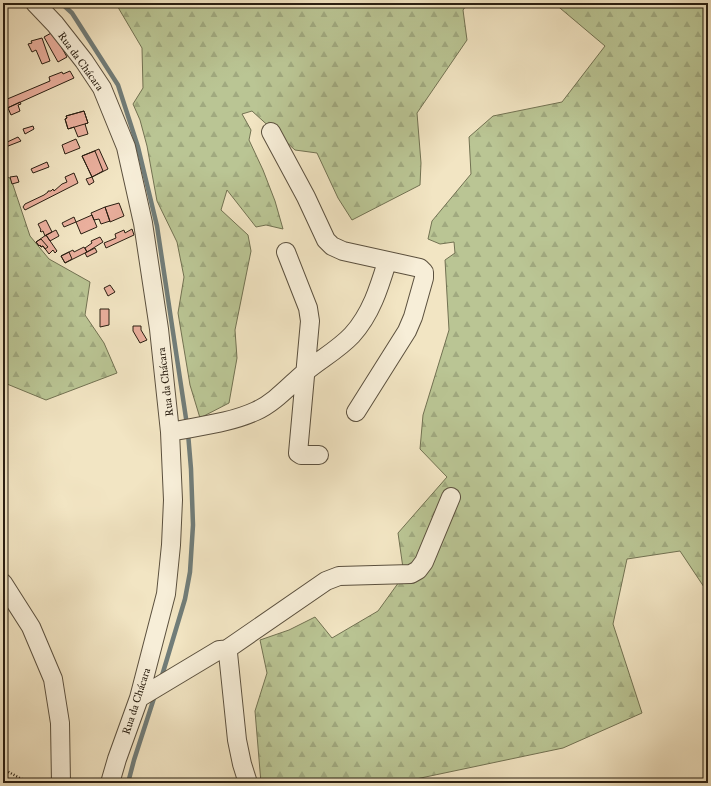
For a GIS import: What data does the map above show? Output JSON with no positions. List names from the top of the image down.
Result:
{
  "streets": {
    "street": ["Rua da Chácara"]
  }
}
